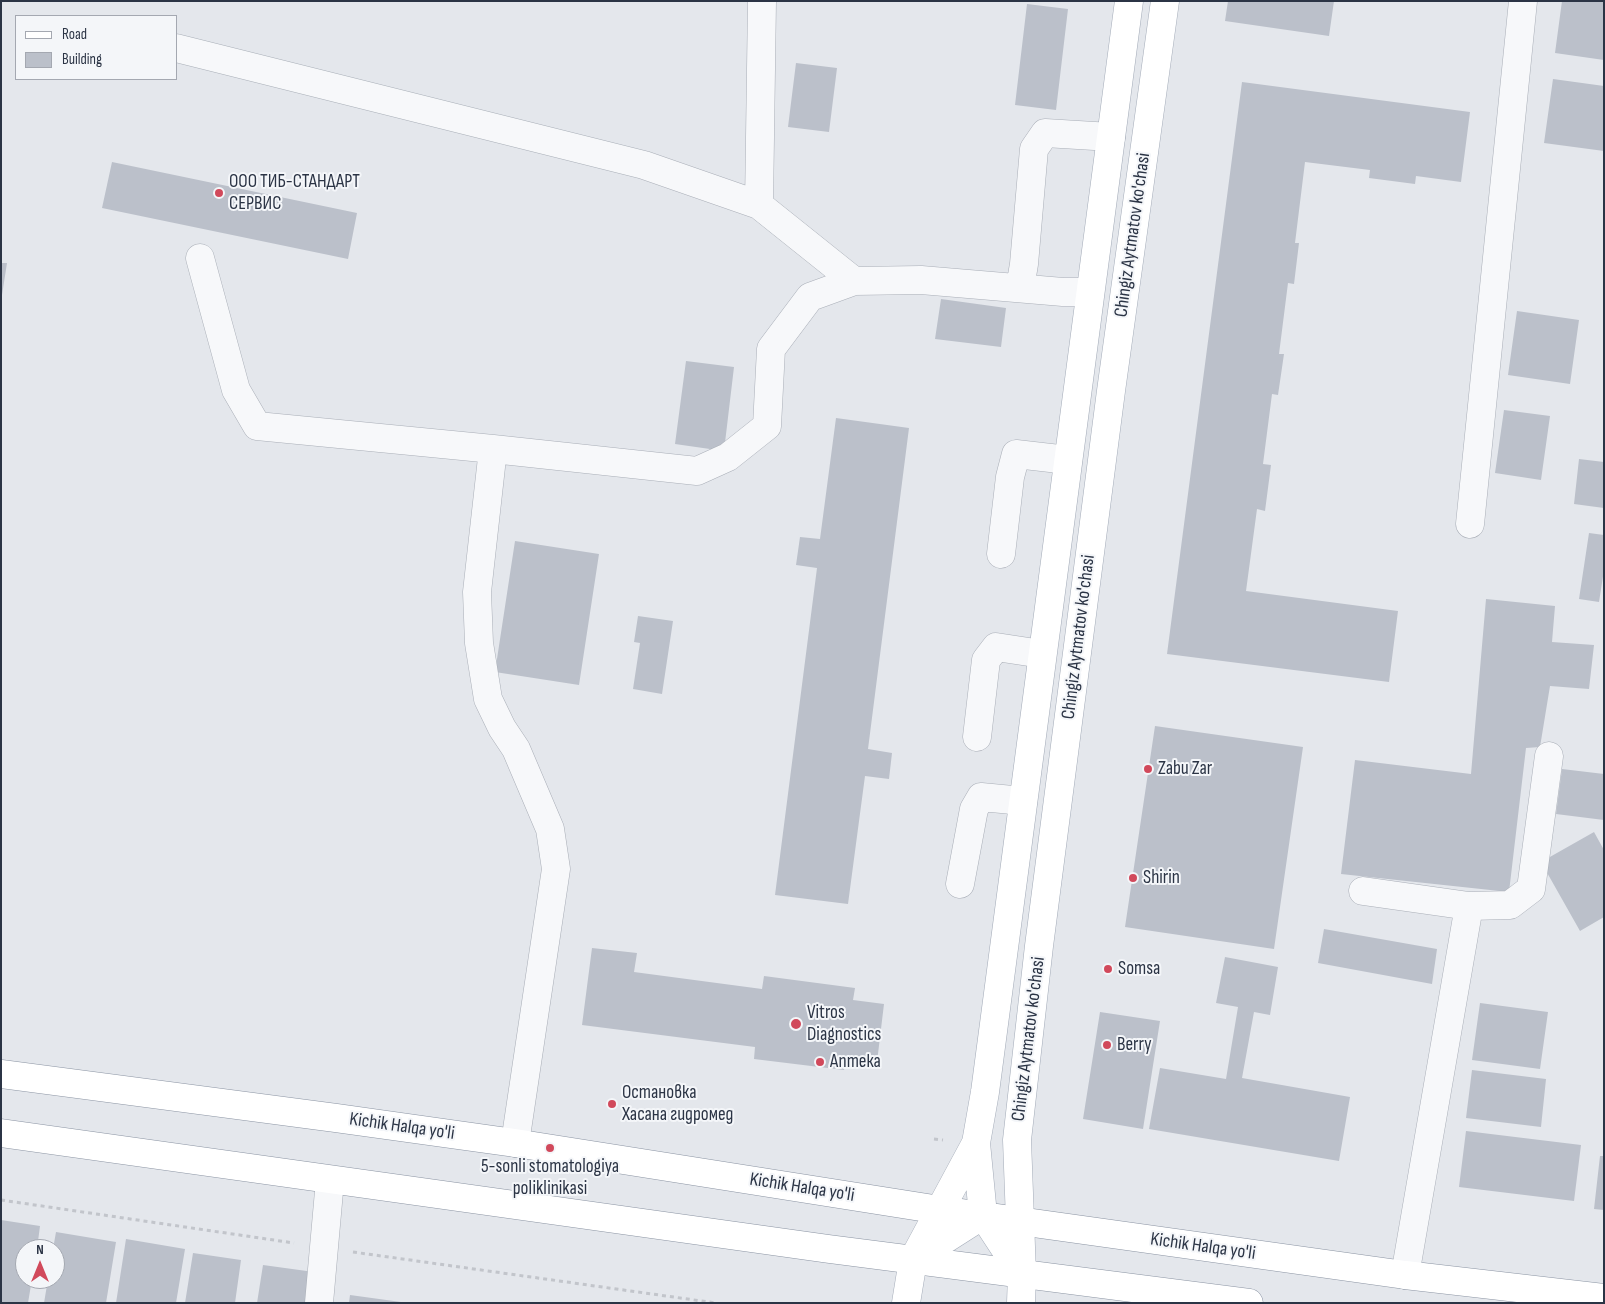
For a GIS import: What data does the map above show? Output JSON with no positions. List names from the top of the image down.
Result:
{
  "streets": {
    "main road": ["Chingiz Aytmatov ko'chasi", "Kichik Halqa yo'li"]
  },
  "crossings": [
    ["Chingiz Aytmatov ko'chasi", "Kichik Halqa yo'li"]
  ],
  "places": [
    "ООО ТИБ-СТАНДАРТ СЕРВИС",
    "Zabu Zar",
    "Shirin",
    "Somsa",
    "Vitros Diagnostics",
    "Berry",
    "Аптека",
    "Остановка Хасана гидромед",
    "5-sonli stomatologiya poliklinikasi"
  ],
  "legend": ["Road", "Building"],
  "north": "top"
}
